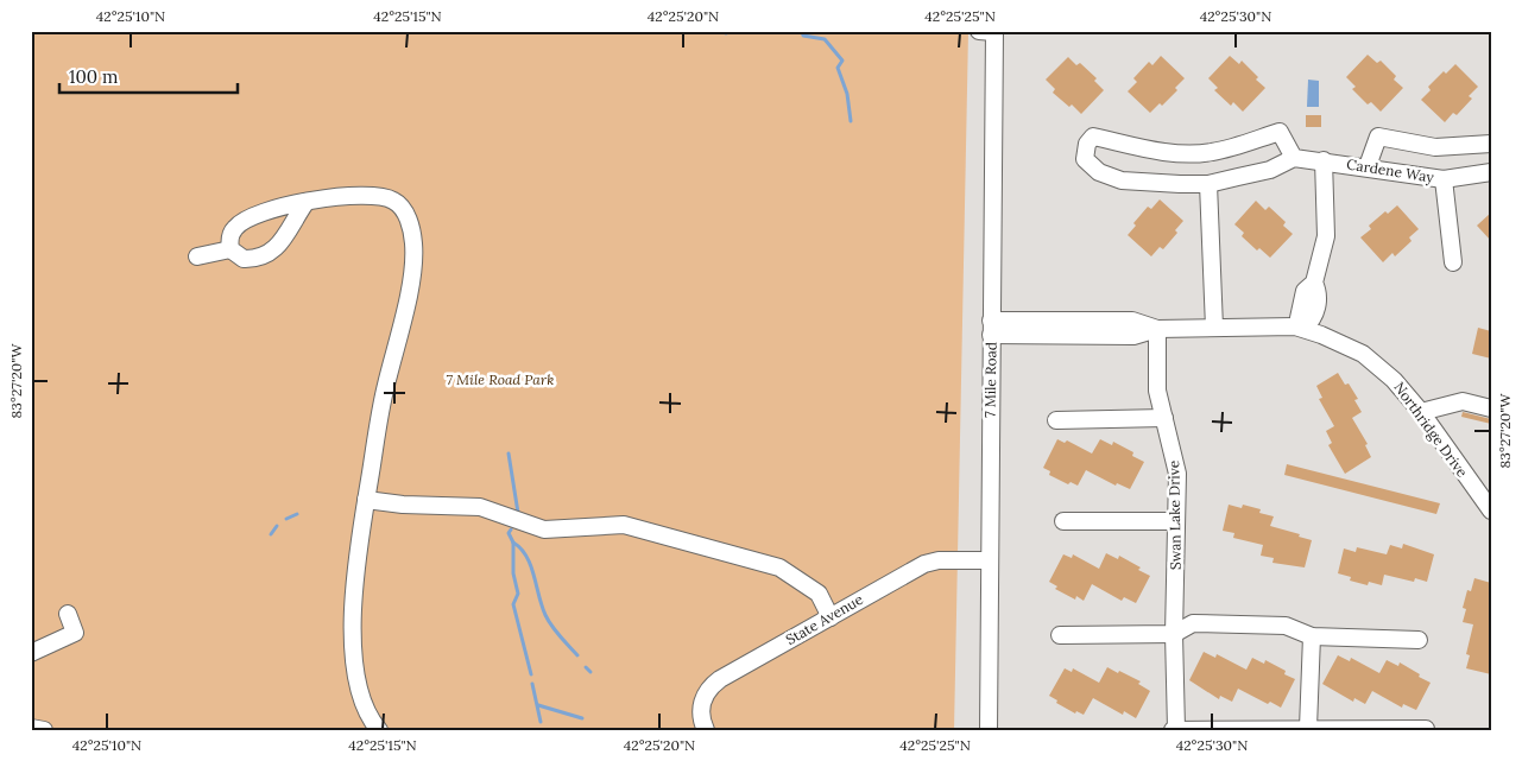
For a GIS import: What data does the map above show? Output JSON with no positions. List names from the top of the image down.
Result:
{
  "streets": {
    "street": [
      "Cardene Way",
      "7 Mile Road",
      "Northridge Drive",
      "Swan Lake Drive",
      "State Avenue"
    ]
  },
  "crossings": [
    ["7 Mile Road", "Northridge Drive"],
    ["7 Mile Road", "State Avenue"],
    ["Northridge Drive", "Swan Lake Drive"]
  ],
  "parks": ["7 Mile Road Park"],
  "scale_bar": "100 m",
  "coordinates": [
    "42°25'10\"N",
    "42°25'15\"N",
    "42°25'20\"N",
    "42°25'25\"N",
    "42°25'30\"N",
    "83°27'20\"W"
  ]
}
